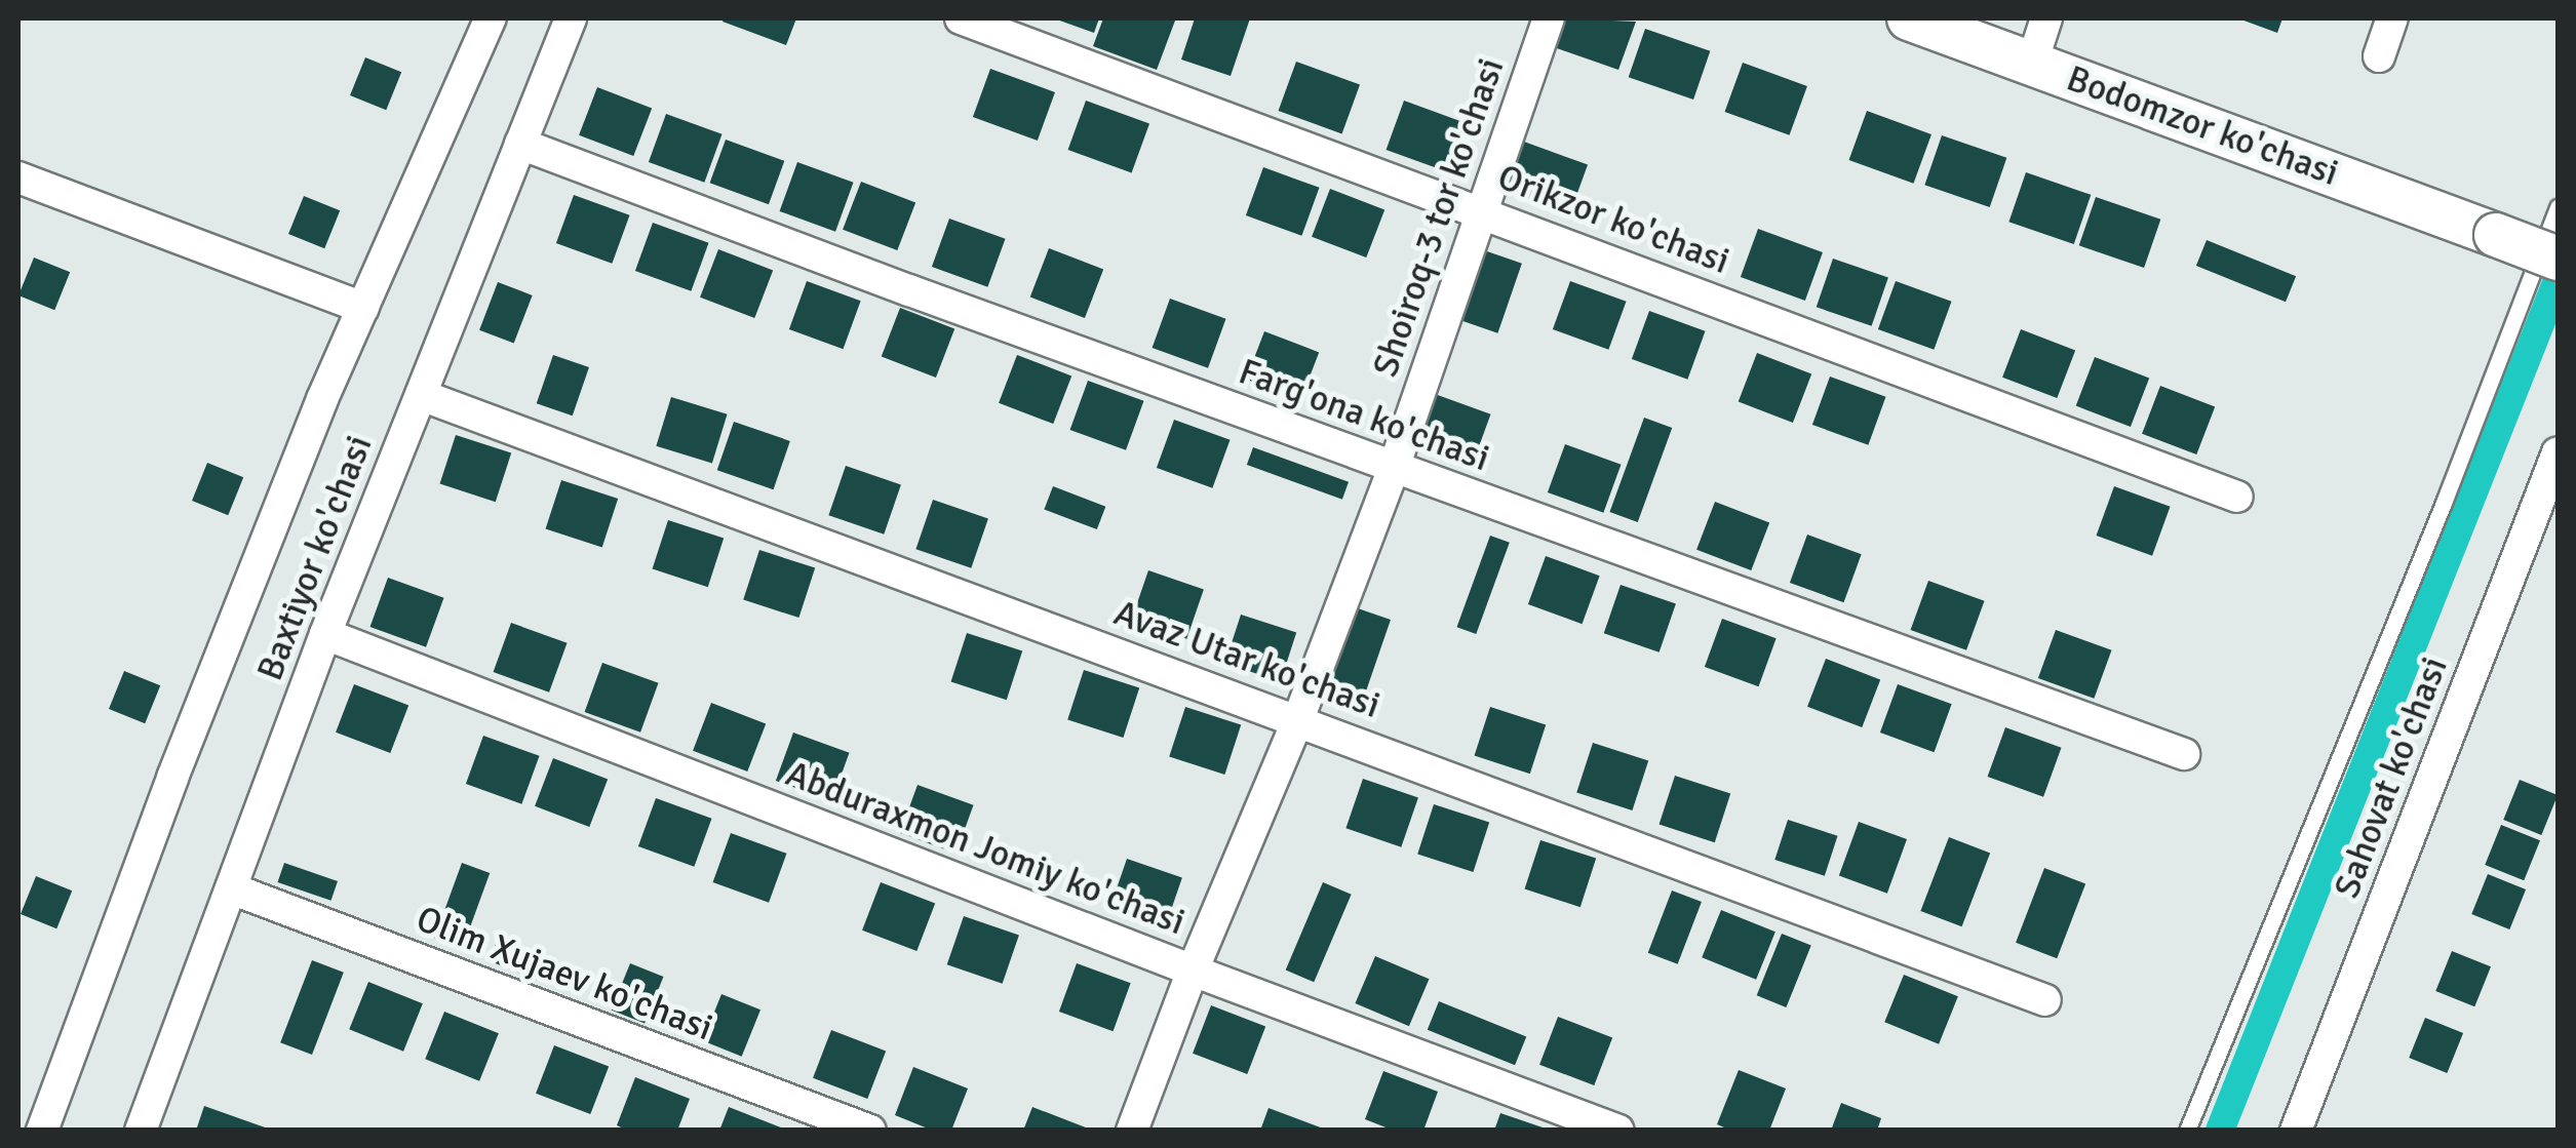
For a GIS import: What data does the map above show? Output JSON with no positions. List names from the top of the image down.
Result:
{
  "streets": {
    "street": [
      "Bodomzor ko'chasi",
      "Shoiroq-3 tor ko'chasi",
      "Orikzor ko'chasi",
      "Farg'ona ko'chasi",
      "Baxtiyor ko'chasi",
      "Avaz Utar ko'chasi",
      "Sahovat ko'chasi",
      "Abduraxmon Jomiy ko'chasi",
      "Olim Xujaev ko'chasi"
    ]
  },
  "crossings": [
    ["Shoiroq-3 tor ko'chasi", "Orikzor ko'chasi"],
    ["Shoiroq-3 tor ko'chasi", "Farg'ona ko'chasi"],
    ["Shoiroq-3 tor ko'chasi", "Avaz Utar ko'chasi"],
    ["Shoiroq-3 tor ko'chasi", "Abduraxmon Jomiy ko'chasi"],
    ["Farg'ona ko'chasi", "Baxtiyor ko'chasi"],
    ["Baxtiyor ko'chasi", "Avaz Utar ko'chasi"],
    ["Baxtiyor ko'chasi", "Abduraxmon Jomiy ko'chasi"],
    ["Baxtiyor ko'chasi", "Olim Xujaev ko'chasi"]
  ]
}
